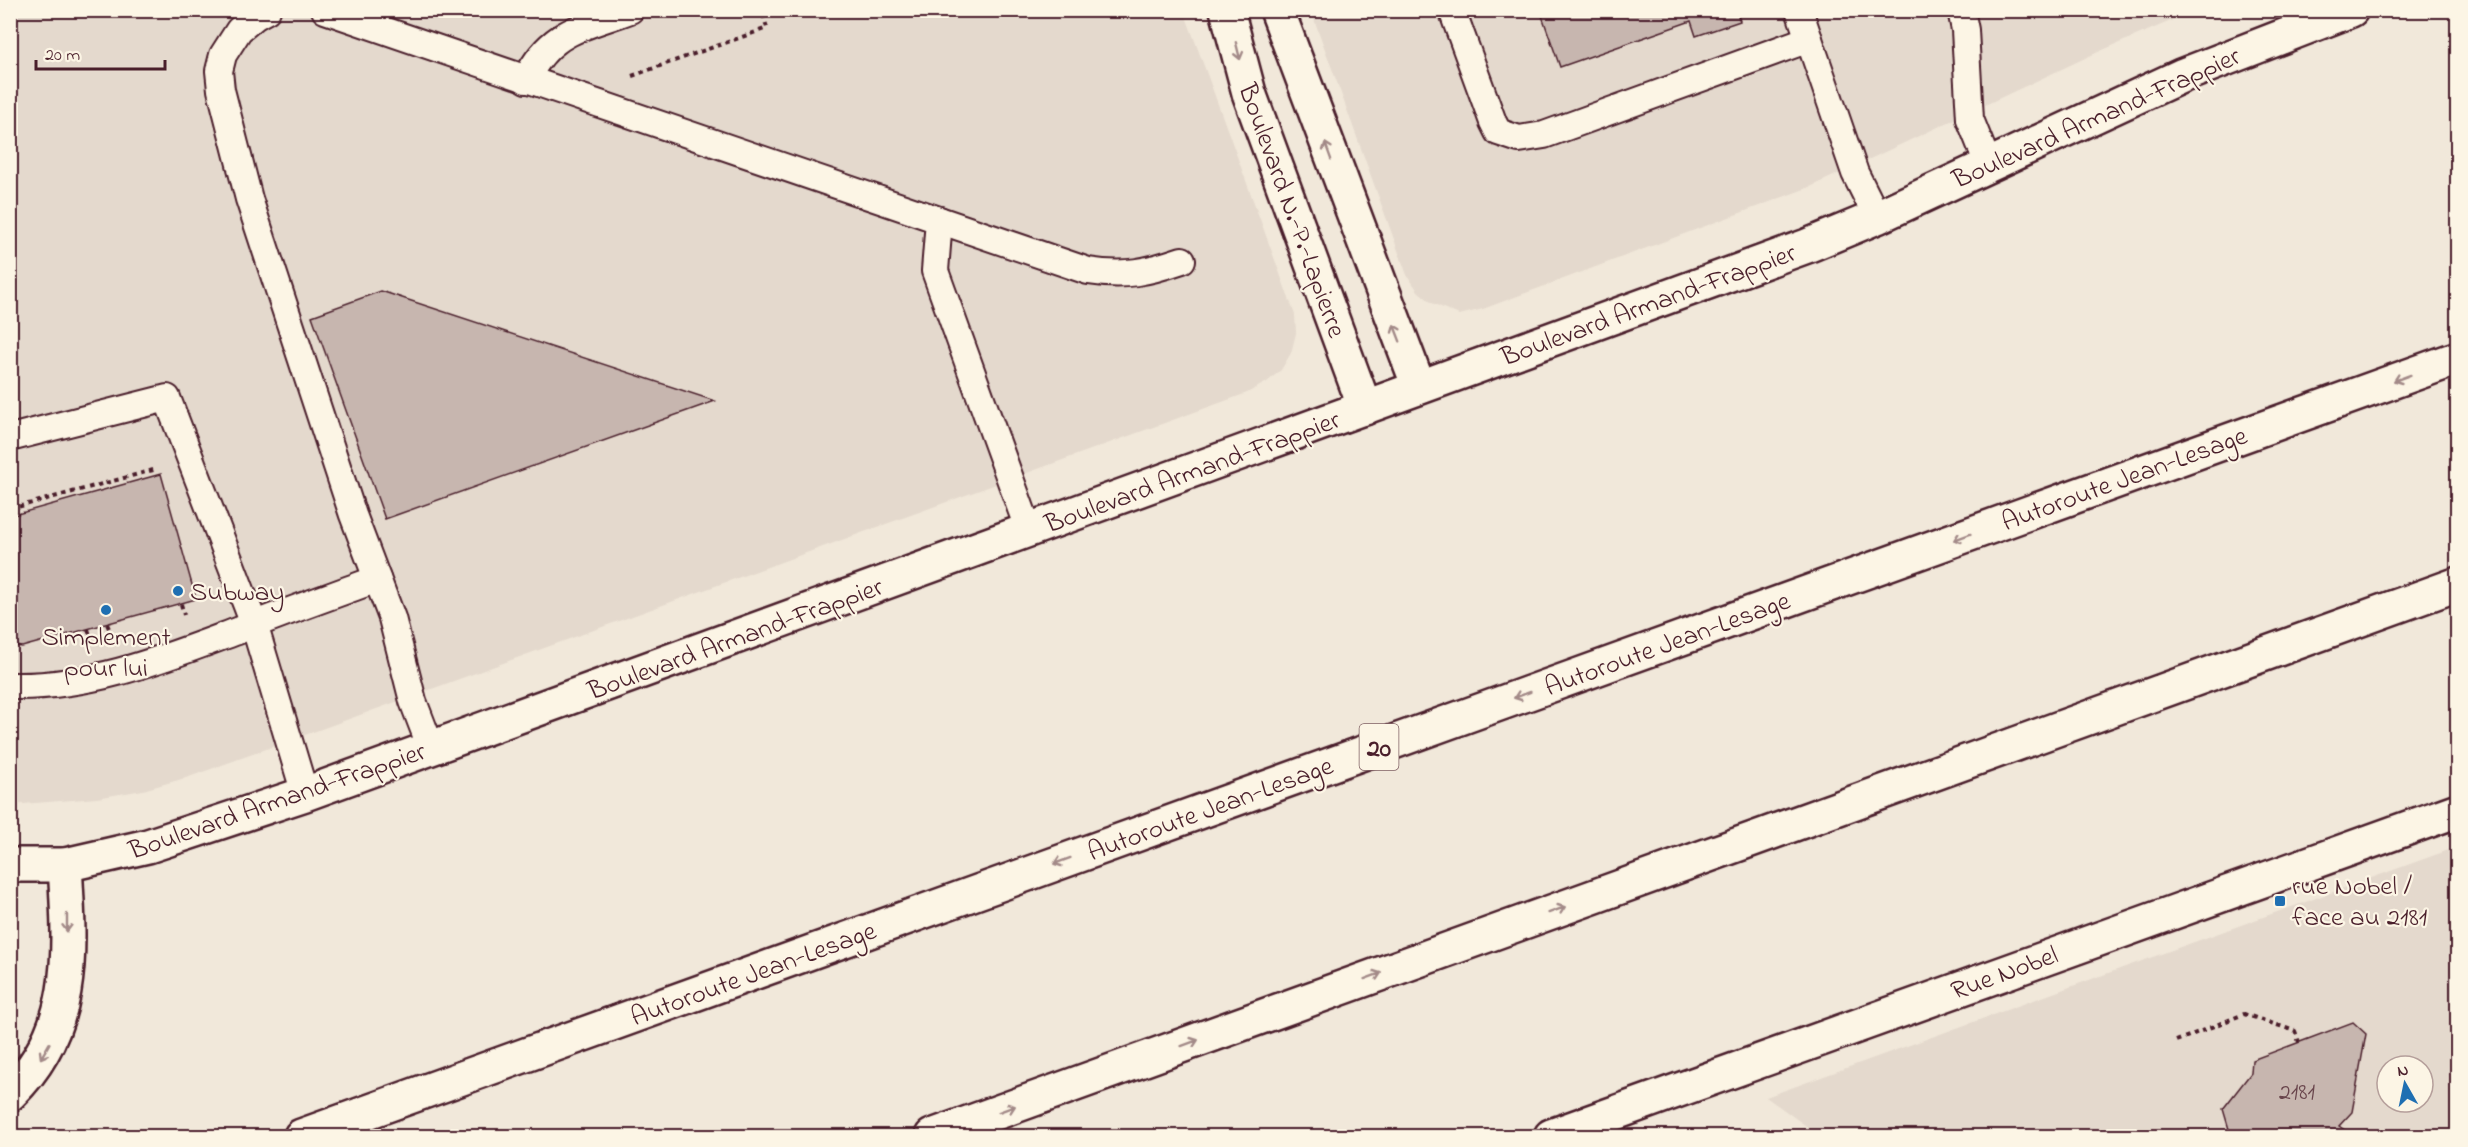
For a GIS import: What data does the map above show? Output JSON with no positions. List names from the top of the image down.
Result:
{
  "streets": {
    "main road": [
      "Boulevard Armand-Frappier",
      "Boulevard N.-P.-Lapierre",
      "Autoroute Jean-Lesage",
      "20",
      "Rue Nobel"
    ]
  },
  "crossings": [
    ["Boulevard Armand-Frappier", "Boulevard N.-P.-Lapierre"]
  ],
  "places": {
    "other": ["Subway", "Simplement pour lui"],
    "transit": ["rue Nobel / face au 2181"]
  },
  "house_numbers": ["2181"],
  "scale_bar": "20 m",
  "north": "top"
}
